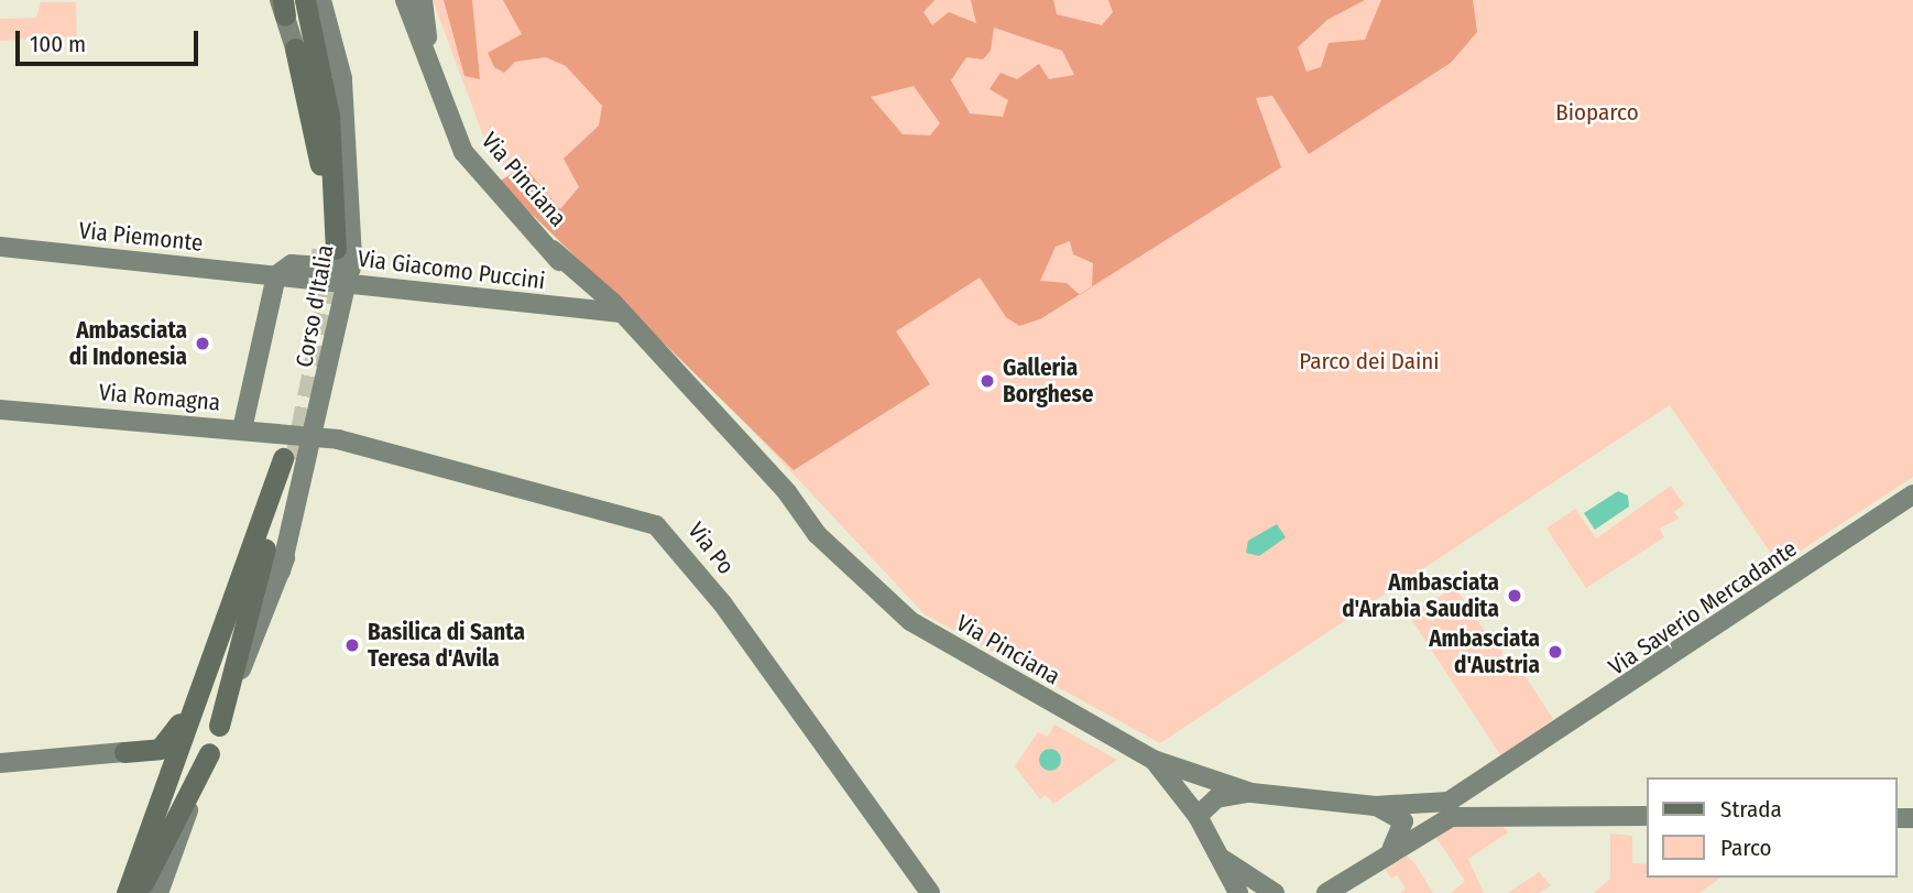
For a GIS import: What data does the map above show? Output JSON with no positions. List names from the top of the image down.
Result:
{
  "streets": {
    "main road": ["Corso d'Italia"],
    "street": [
      "Via Pinciana",
      "Via Piemonte",
      "Via Giacomo Puccini",
      "Via Romagna",
      "Via Po",
      "Via Saverio Mercadante"
    ]
  },
  "crossings": [
    ["Via Pinciana", "Via Giacomo Puccini"],
    ["Via Piemonte", "Via Giacomo Puccini"],
    ["Via Giacomo Puccini", "Corso d'Italia"],
    ["Corso d'Italia", "Via Romagna"],
    ["Corso d'Italia", "Via Po"],
    ["Via Romagna", "Via Po"]
  ],
  "parks": ["Bioparco", "Parco dei Daini"],
  "places": [
    "Ambasciata di Indonesia",
    "Galleria Borghese",
    "Ambasciata d'Arabia Saudita",
    "Basilica di Santa Teresa d'Avila",
    "Ambasciata d'Austria"
  ],
  "legend": ["Strada", "Parco"],
  "scale_bar": "100 m"
}
